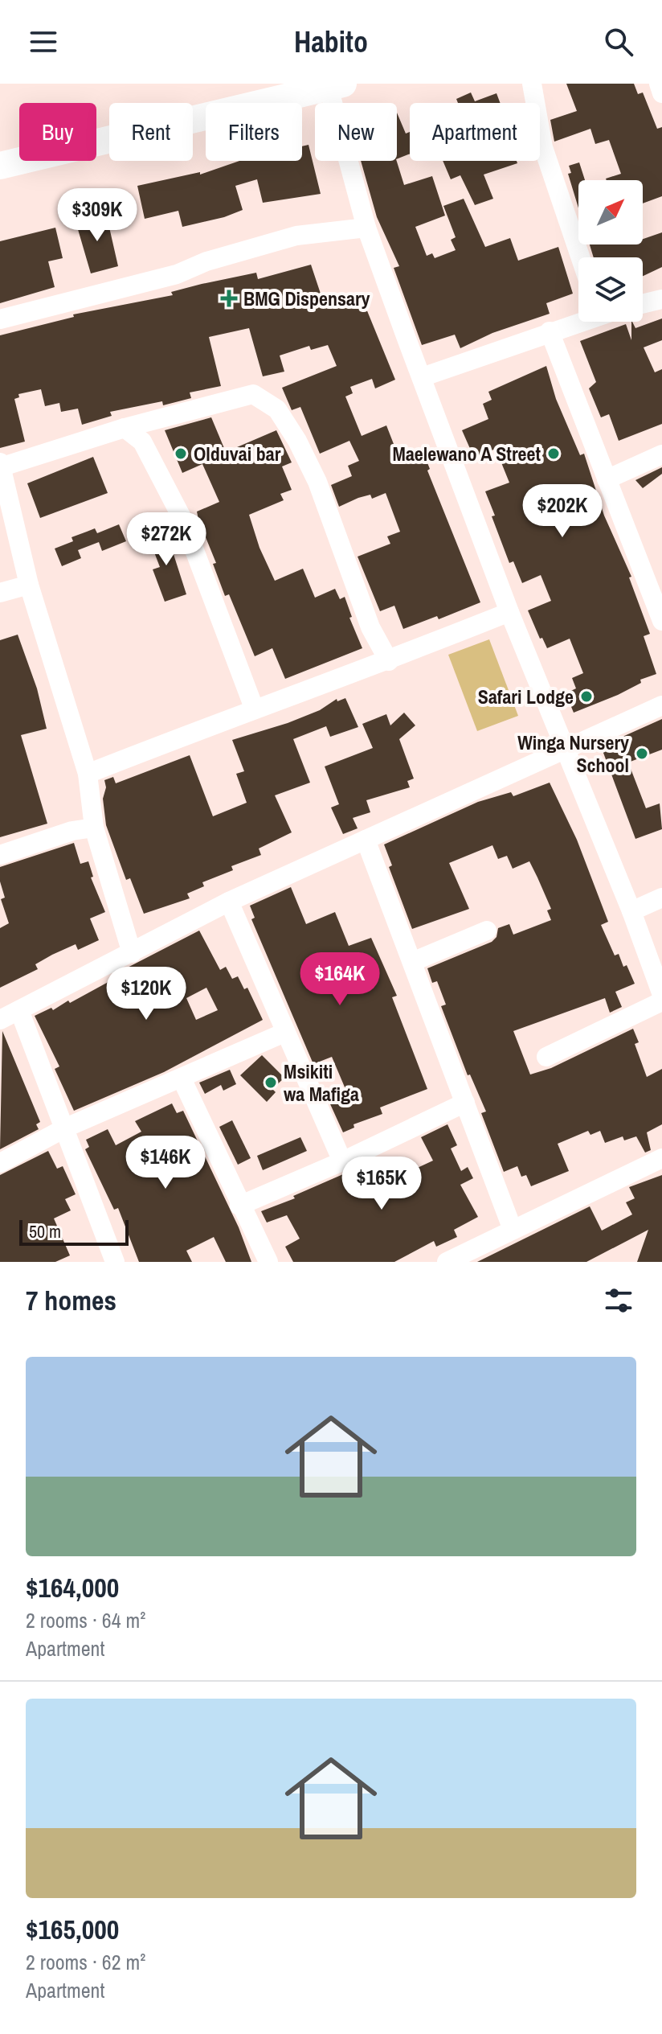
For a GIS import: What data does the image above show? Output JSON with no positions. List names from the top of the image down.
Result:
{
  "places": {
    "health": ["BMG Dispensary"],
    "other": [
      "Olduvai bar",
      "Maelewano A Street",
      "Safari Lodge",
      "Winga Nursery School",
      "Msikiti wa Mafiga"
    ]
  },
  "scale_bar": "50 m",
  "north": "top right",
  "page": {
    "header": "Habito",
    "chip": [
      "Buy",
      "Rent",
      "Filters",
      "New",
      "Apartment"
    ],
    "price": [
      "$309K",
      "$202K",
      "$272K",
      "$164K",
      "$120K",
      "$146K",
      "$165K"
    ],
    "scale": "50 m",
    "heading": "7 homes",
    "list": [
      {
        "name": "$164,000",
        "note": "2 rooms · 64 m² · Apartment"
      },
      {
        "name": "$165,000",
        "note": "2 rooms · 62 m² · Apartment"
      }
    ]
  }
}
